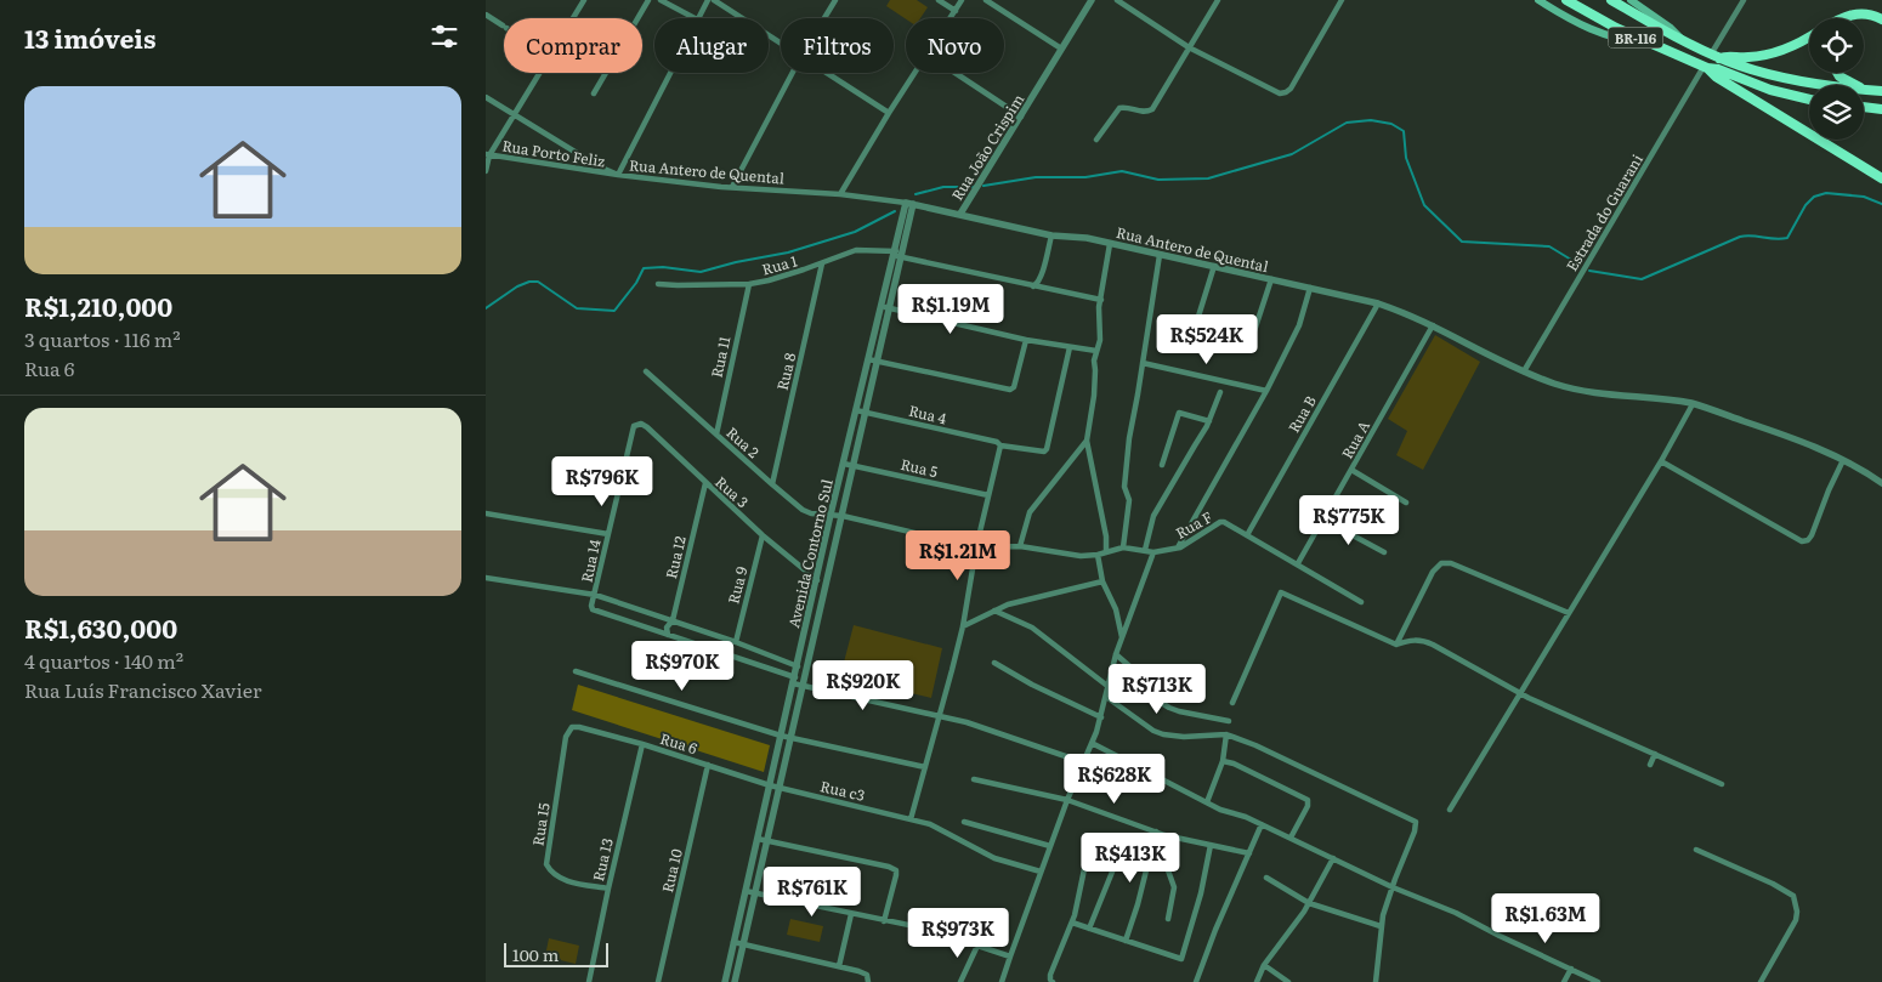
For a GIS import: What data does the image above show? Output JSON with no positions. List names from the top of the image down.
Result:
{
  "streets": {
    "highway": ["BR-116"],
    "street": [
      "Rua João Crispim",
      "Rua Porto Feliz",
      "Rua Antero de Quental",
      "Estrada do Guarani",
      "Rua 1",
      "Rua 11",
      "Rua 8",
      "Rua 4",
      "Rua B",
      "Rua A",
      "Rua 2",
      "Rua 5",
      "Rua 3",
      "Rua F",
      "Avenida Contorno Sul",
      "Rua 12",
      "Rua 14",
      "Rua 9",
      "Rua 6",
      "Rua c3",
      "Rua 15",
      "Rua 13",
      "Rua 10"
    ]
  },
  "crossings": [
    ["BR-116", "Estrada do Guarani"],
    ["Rua João Crispim", "Rua Antero de Quental"],
    ["Rua Porto Feliz", "Rua Antero de Quental"],
    ["Rua Antero de Quental", "Estrada do Guarani"],
    ["Rua Antero de Quental", "Rua B"],
    ["Rua Antero de Quental", "Rua A"],
    ["Rua Antero de Quental", "Avenida Contorno Sul"],
    ["Rua 1", "Rua 11"],
    ["Rua 1", "Rua 8"],
    ["Rua 1", "Avenida Contorno Sul"],
    ["Rua 11", "Rua 2"],
    ["Rua 8", "Rua 2"],
    ["Rua 4", "Avenida Contorno Sul"],
    ["Rua B", "Rua F"],
    ["Rua A", "Rua F"],
    ["Rua 2", "Avenida Contorno Sul"],
    ["Rua 5", "Avenida Contorno Sul"],
    ["Rua 3", "Avenida Contorno Sul"],
    ["Rua 3", "Rua 12"],
    ["Rua 3", "Rua 14"],
    ["Rua 3", "Rua 9"],
    ["Avenida Contorno Sul", "Rua 6"],
    ["Avenida Contorno Sul", "Rua c3"],
    ["Rua 6", "Rua c3"],
    ["Rua 6", "Rua 15"],
    ["Rua 6", "Rua 13"],
    ["Rua 6", "Rua 10"],
    ["Rua 15", "Rua 13"]
  ],
  "scale_bar": "100 m",
  "page": {
    "heading": "13 imóveis",
    "chip": [
      "Comprar",
      "Alugar",
      "Filtros",
      "Novo"
    ],
    "list": [
      {
        "name": "R$1,210,000",
        "note": "3 quartos · 116 m² · Rua 6"
      },
      {
        "name": "R$1,630,000",
        "note": "4 quartos · 140 m² · Rua Luís Francisco Xavier"
      }
    ],
    "price": [
      "R$1.19M",
      "R$524K",
      "R$796K",
      "R$775K",
      "R$1.21M",
      "R$970K",
      "R$920K",
      "R$713K",
      "R$628K",
      "R$413K",
      "R$761K",
      "R$1.63M",
      "R$973K"
    ],
    "scale": "100 m"
  }
}
